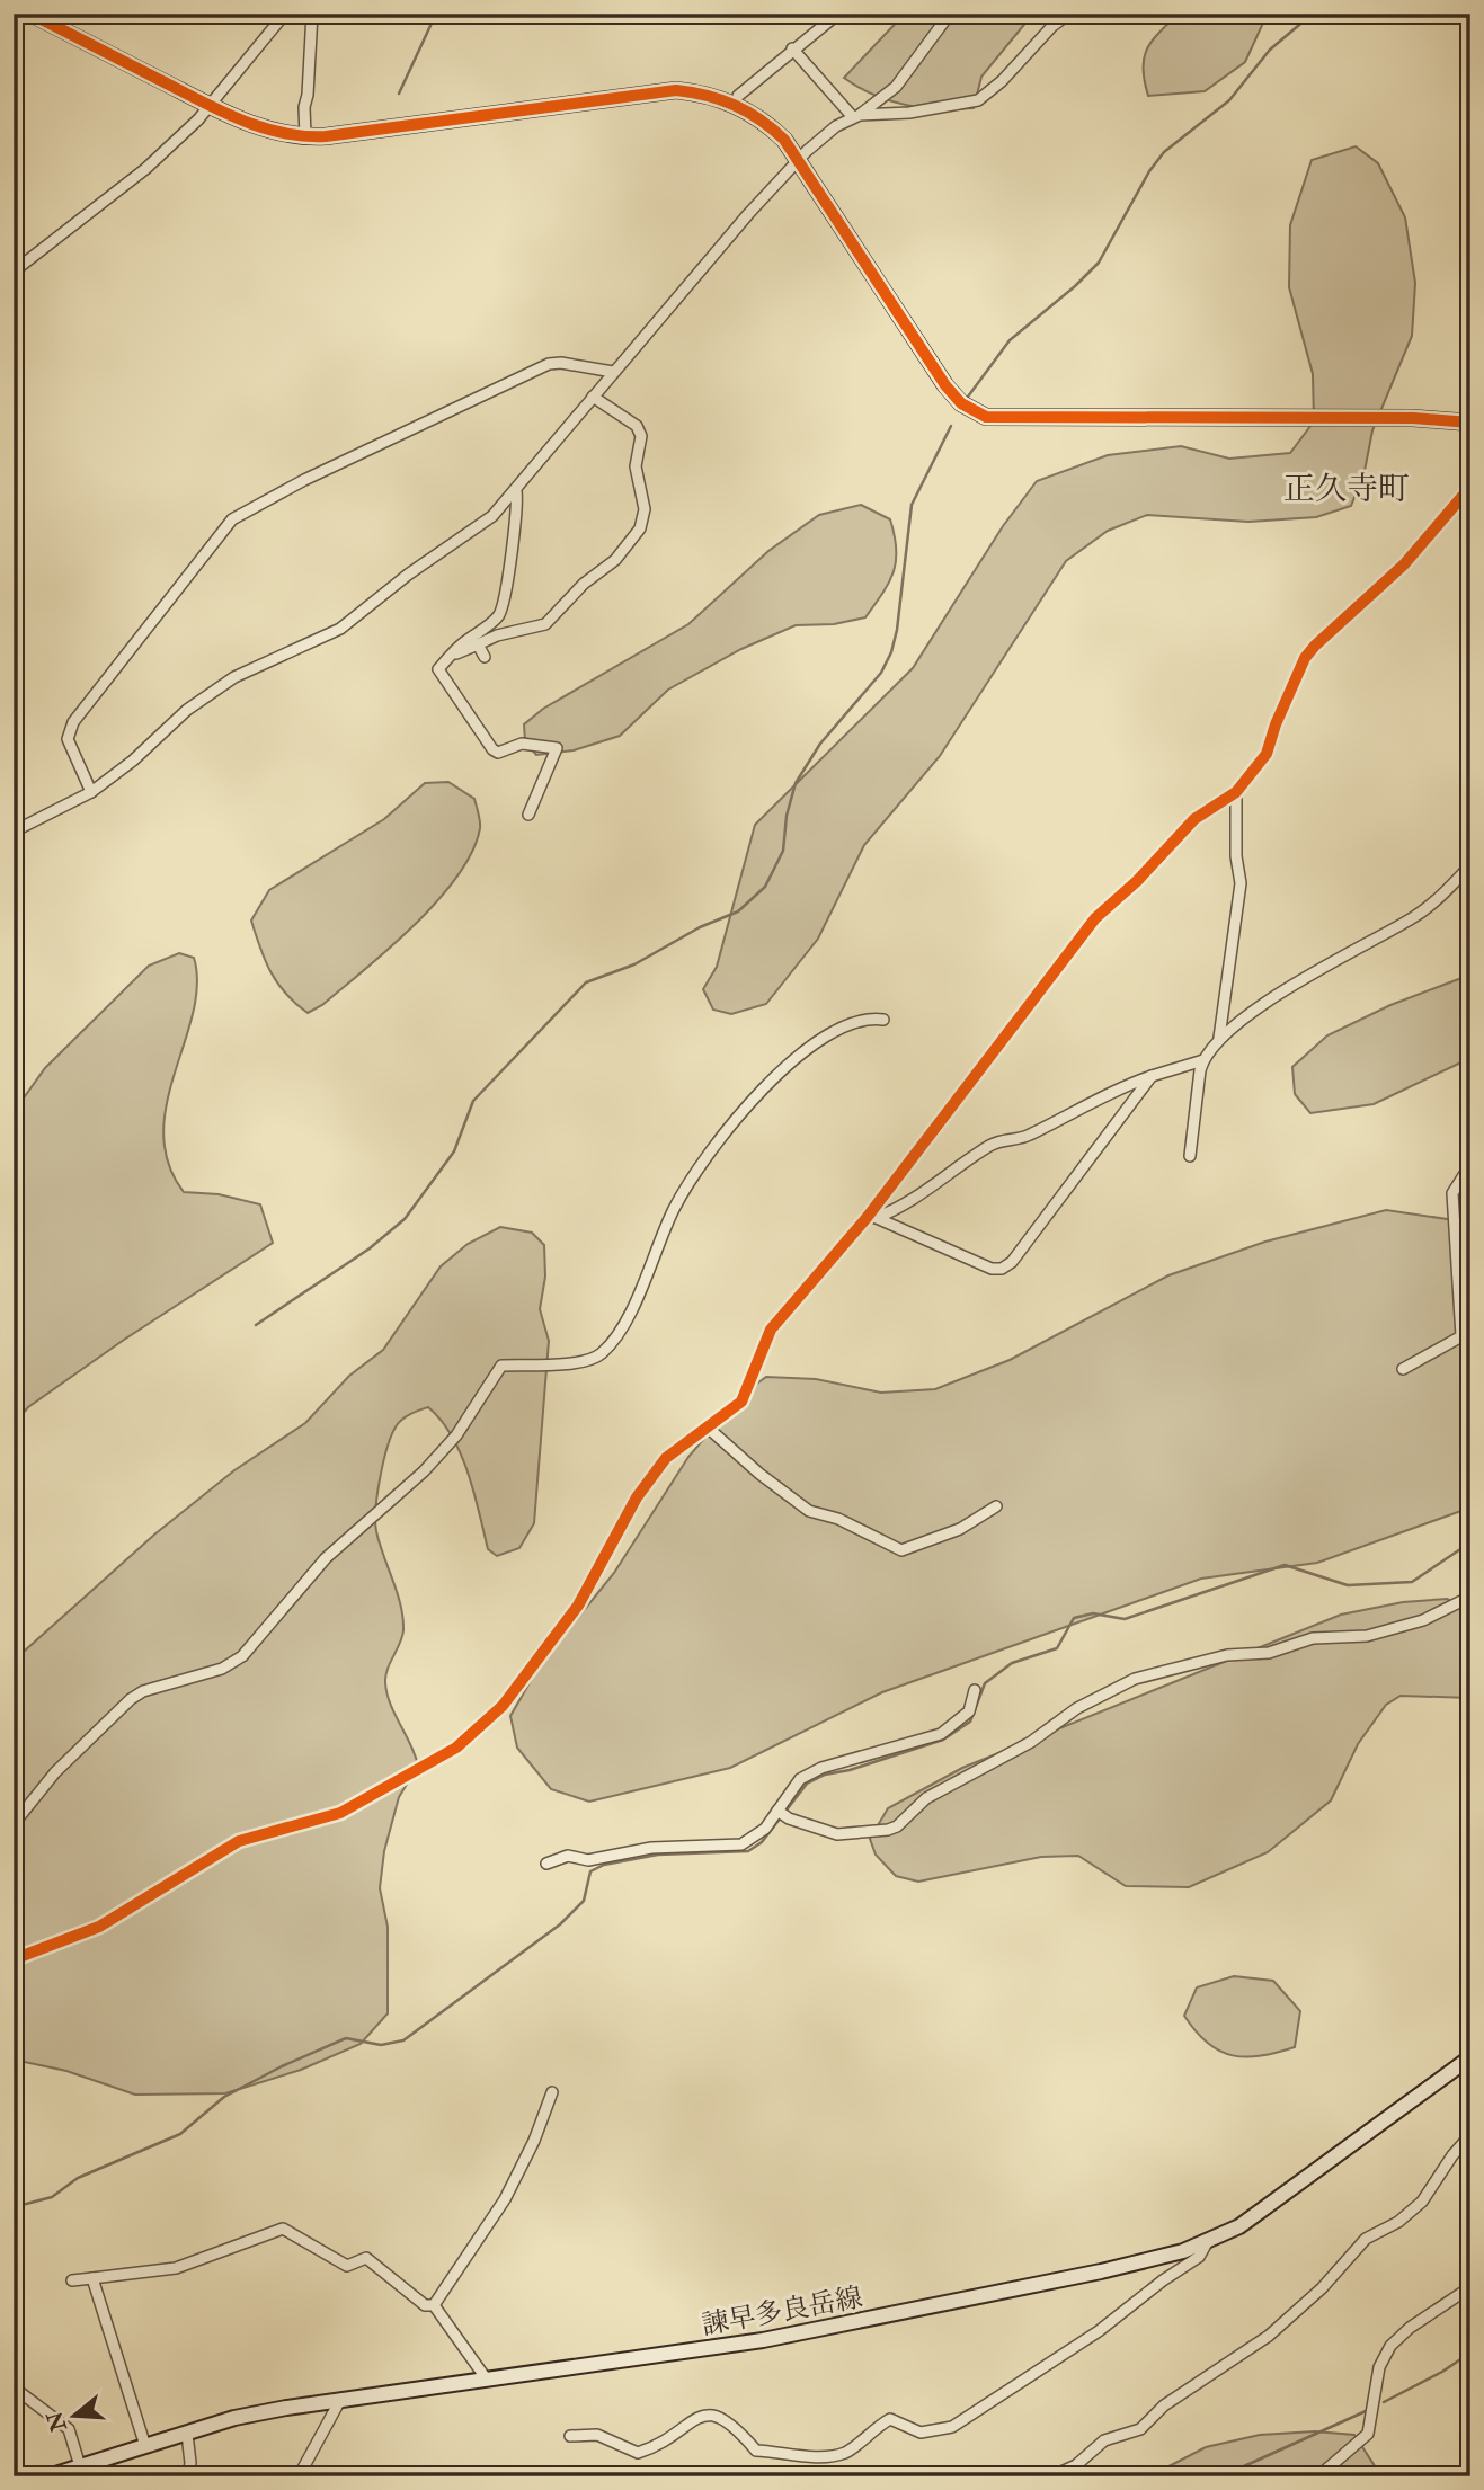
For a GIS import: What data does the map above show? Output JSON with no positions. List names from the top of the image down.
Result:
{
  "streets": {
    "street": ["諫早多良岳線"]
  },
  "districts": ["正久寺町"],
  "north": "left"
}
